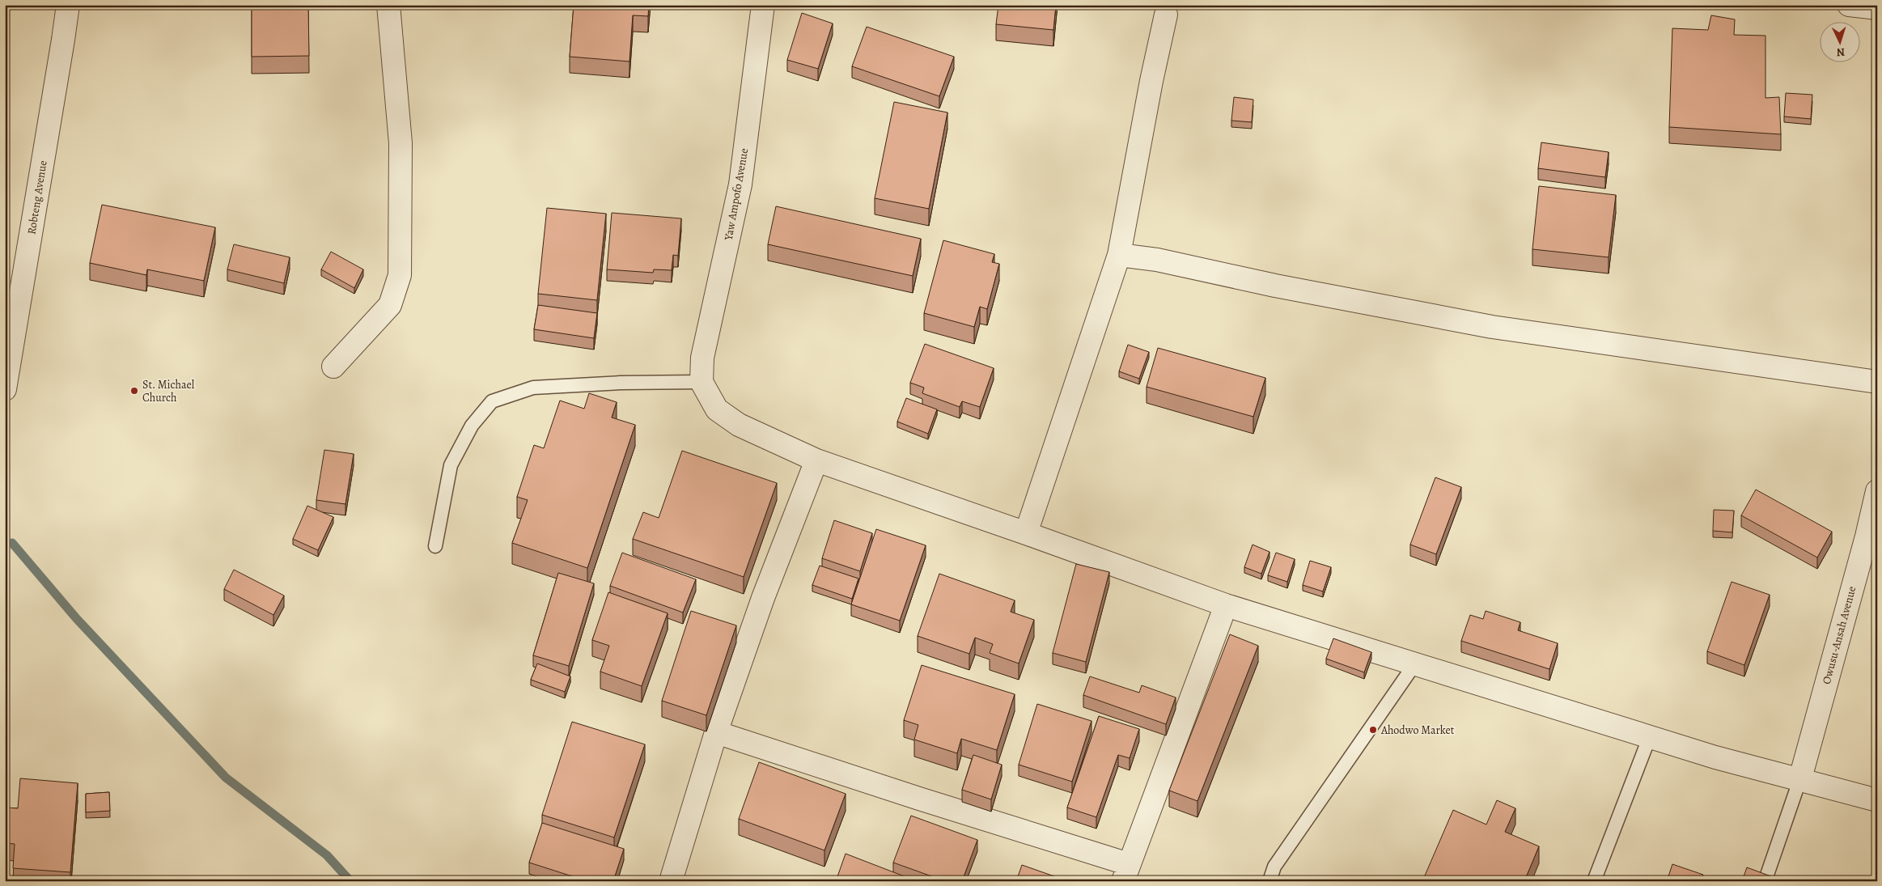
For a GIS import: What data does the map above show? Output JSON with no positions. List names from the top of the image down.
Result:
{
  "streets": {
    "street": ["Yaw Ampofo Avenue", "Robteng Avenue", "Owusu-Ansah Avenue"]
  },
  "places": ["St. Michael Church", "Ahodwo Market"],
  "north": "bottom"
}
